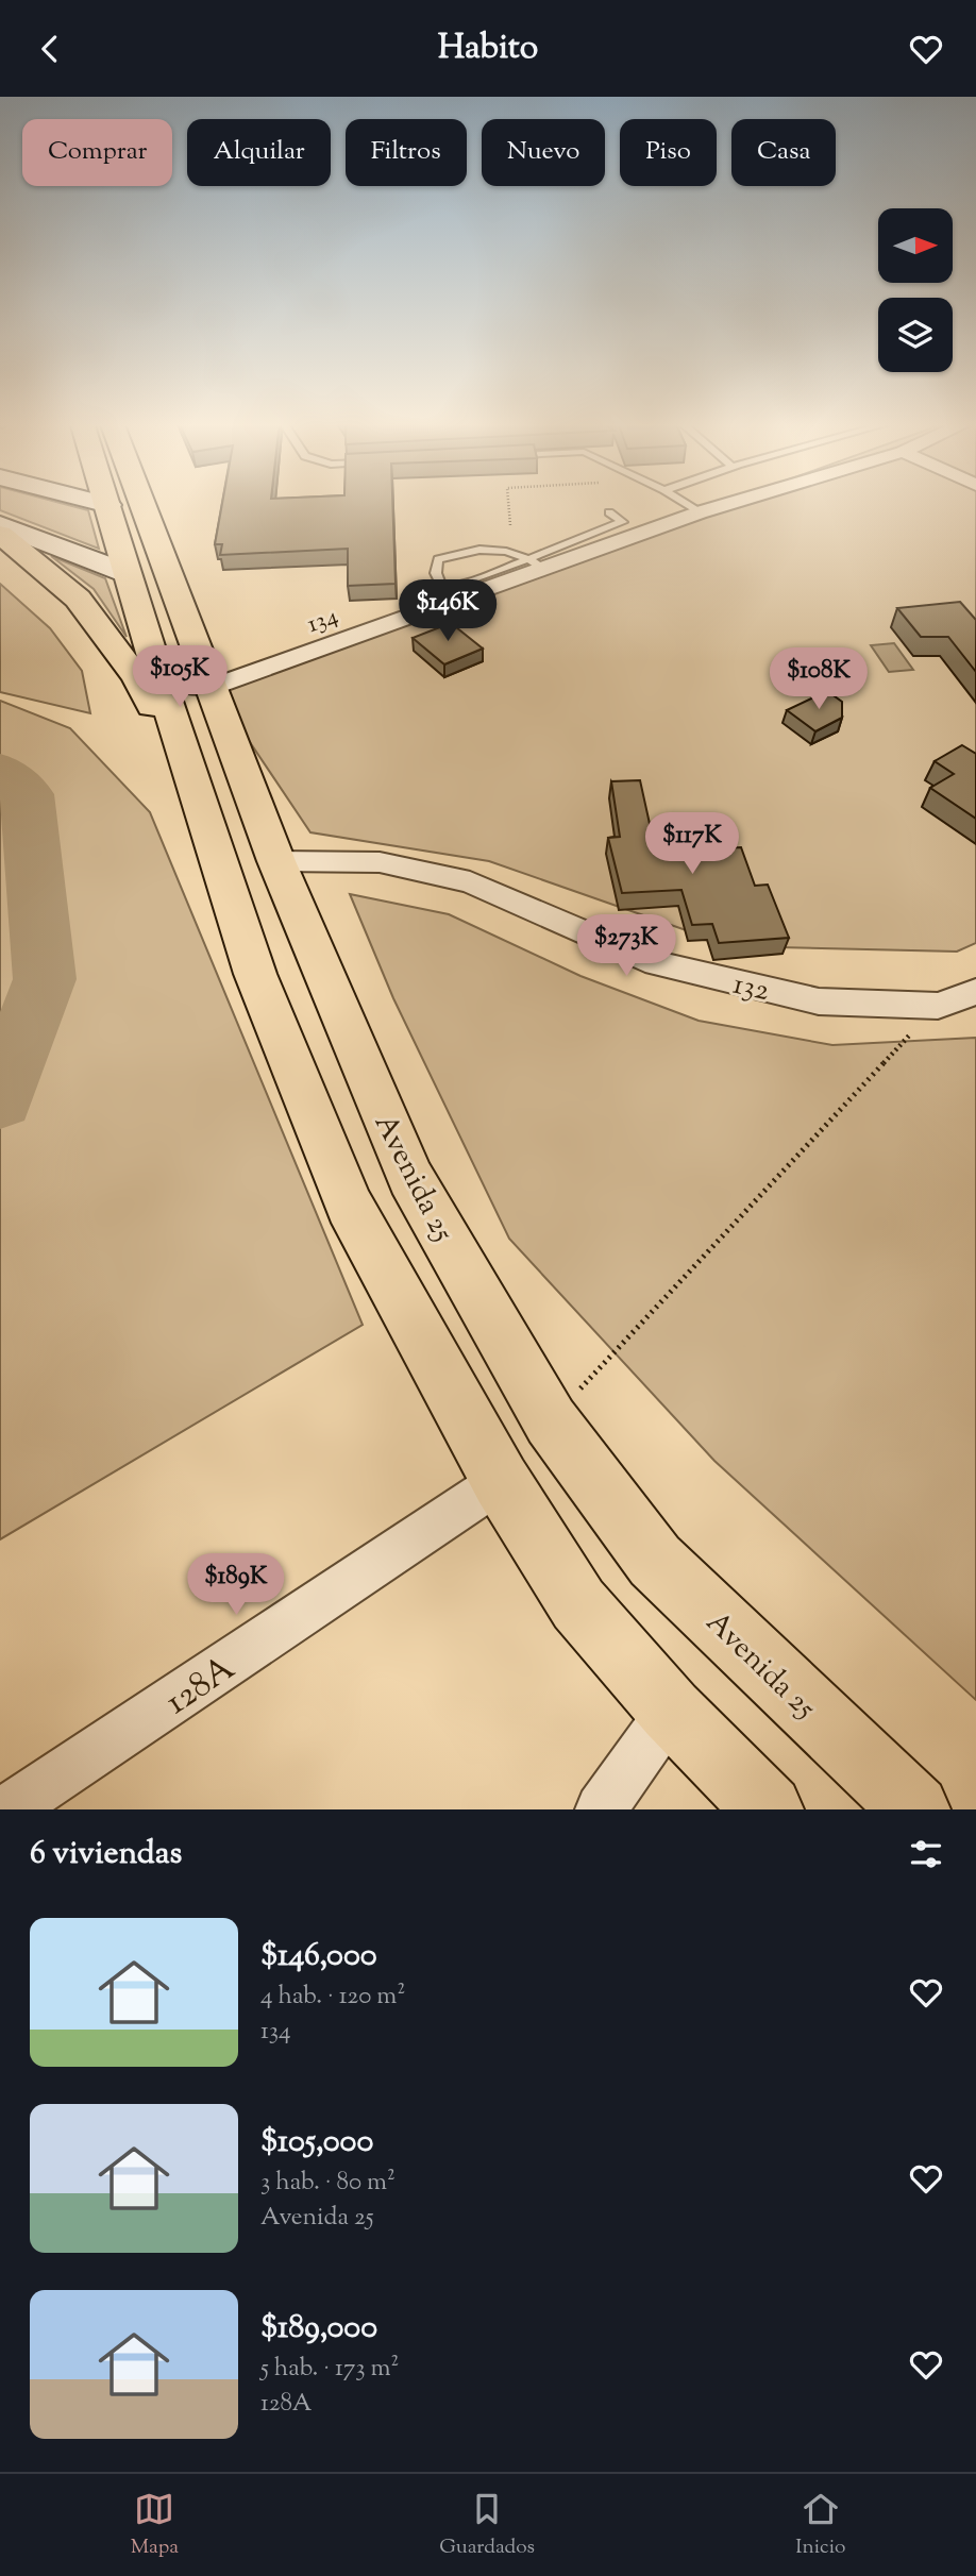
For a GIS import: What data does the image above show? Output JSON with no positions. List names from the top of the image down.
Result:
{
  "streets": {
    "main road": ["Avenida 25"],
    "street": ["134", "132", "128A"]
  },
  "crossings": [
    ["134", "Avenida 25"],
    ["132", "Avenida 25"]
  ],
  "north": "right",
  "page": {
    "header": "Habito",
    "chip": [
      "Comprar",
      "Alquilar",
      "Filtros",
      "Nuevo",
      "Piso",
      "Casa"
    ],
    "price": [
      "$146K",
      "$105K",
      "$108K",
      "$117K",
      "$273K",
      "$189K"
    ],
    "heading": "6 viviendas",
    "list": [
      {
        "name": "$146,000",
        "note": "4 hab. · 120 m² · 134"
      },
      {
        "name": "$105,000",
        "note": "3 hab. · 80 m² · Avenida 25"
      },
      {
        "name": "$189,000",
        "note": "5 hab. · 173 m² · 128A"
      }
    ],
    "tabs": ["Mapa", "Guardados", "Inicio"]
  }
}
